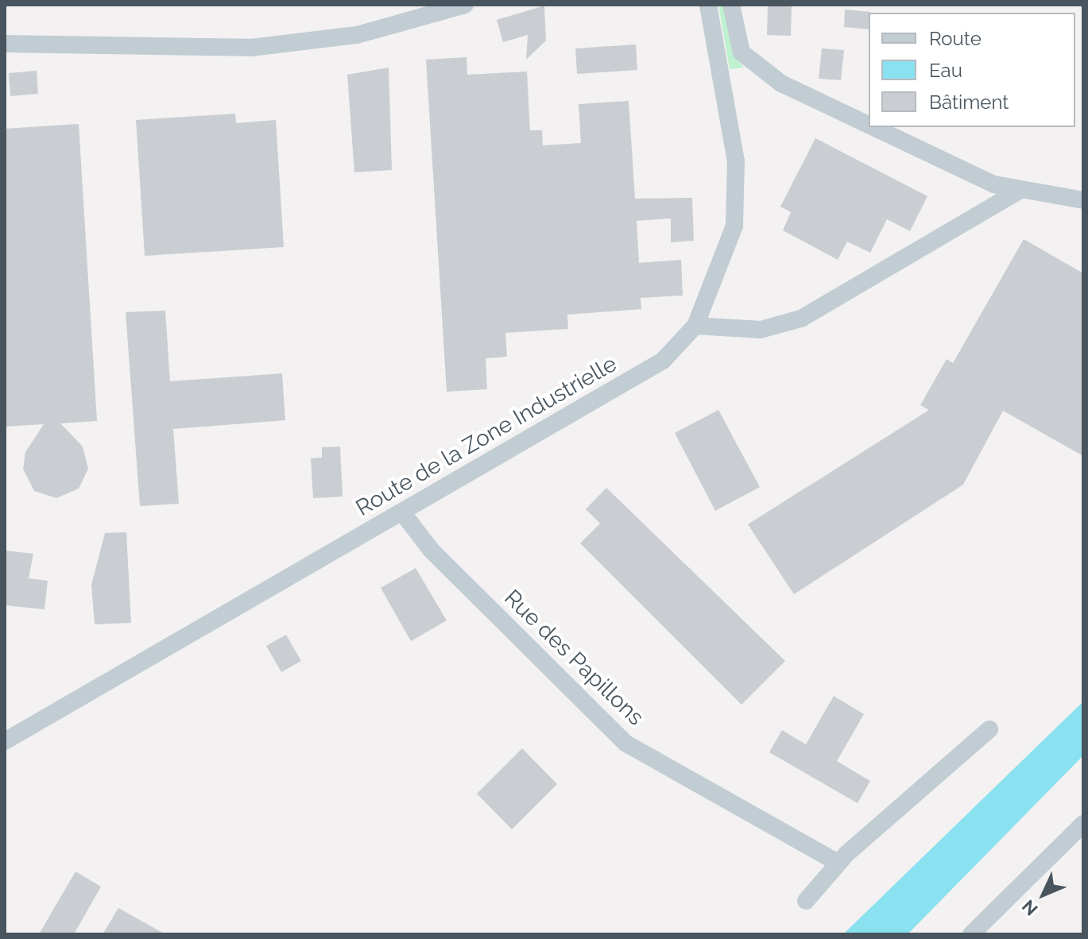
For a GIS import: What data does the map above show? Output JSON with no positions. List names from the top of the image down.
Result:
{
  "streets": {
    "street": ["Route de la Zone Industrielle", "Rue des Papillons"]
  },
  "crossings": [
    ["Route de la Zone Industrielle", "Rue des Papillons"]
  ],
  "legend": ["Route", "Eau", "Bâtiment"],
  "north": "bottom left"
}
